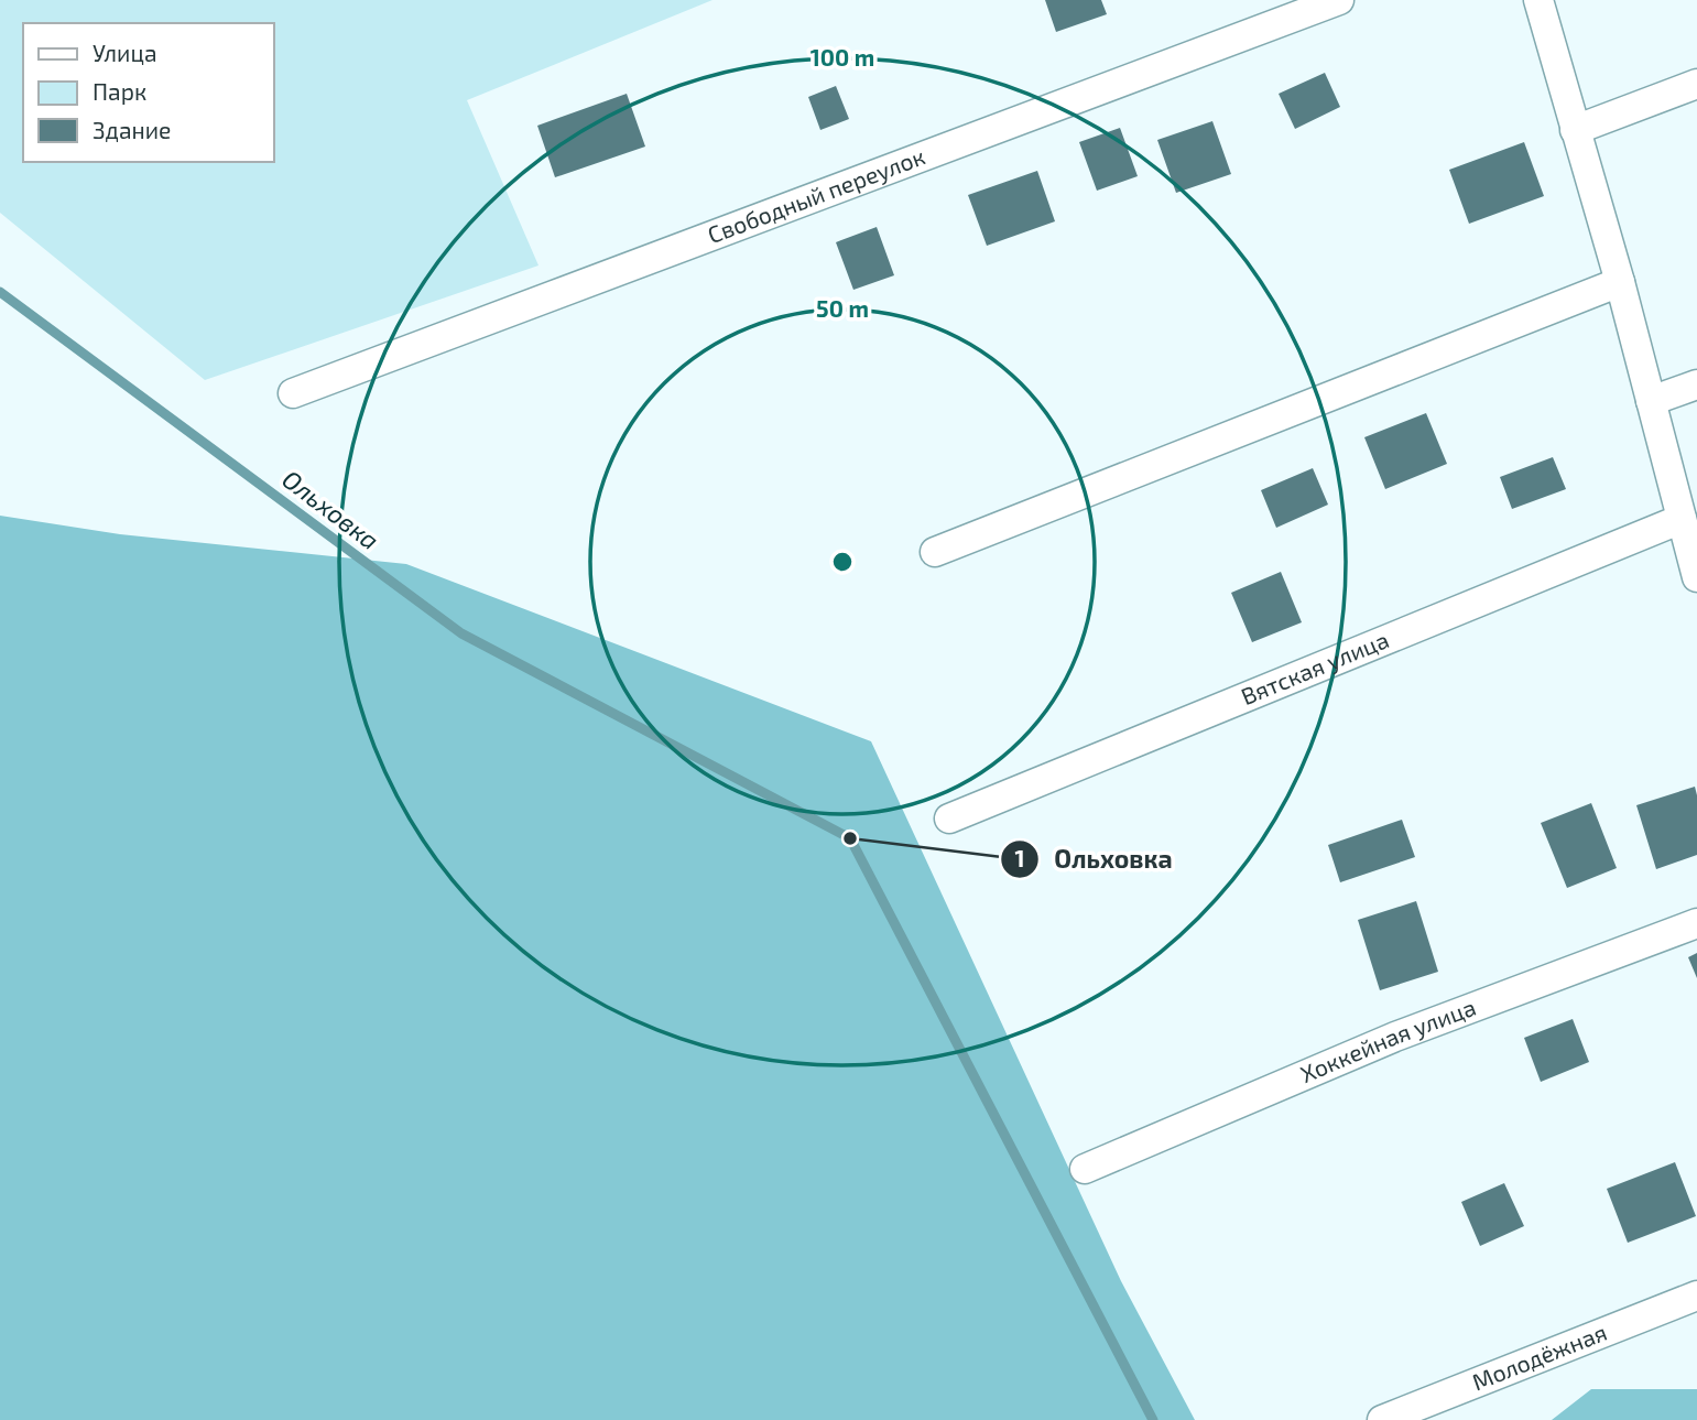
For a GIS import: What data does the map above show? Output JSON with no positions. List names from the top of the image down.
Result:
{
  "streets": {
    "street": [
      "Свободный переулок",
      "Вятская улица",
      "Хоккейная улица",
      "Молодёжная"
    ]
  },
  "water": ["Ольховка"],
  "places": ["Ольховка"],
  "legend": ["Улица", "Парк", "Здание"],
  "rings": ["100 m", "50 m"]
}
